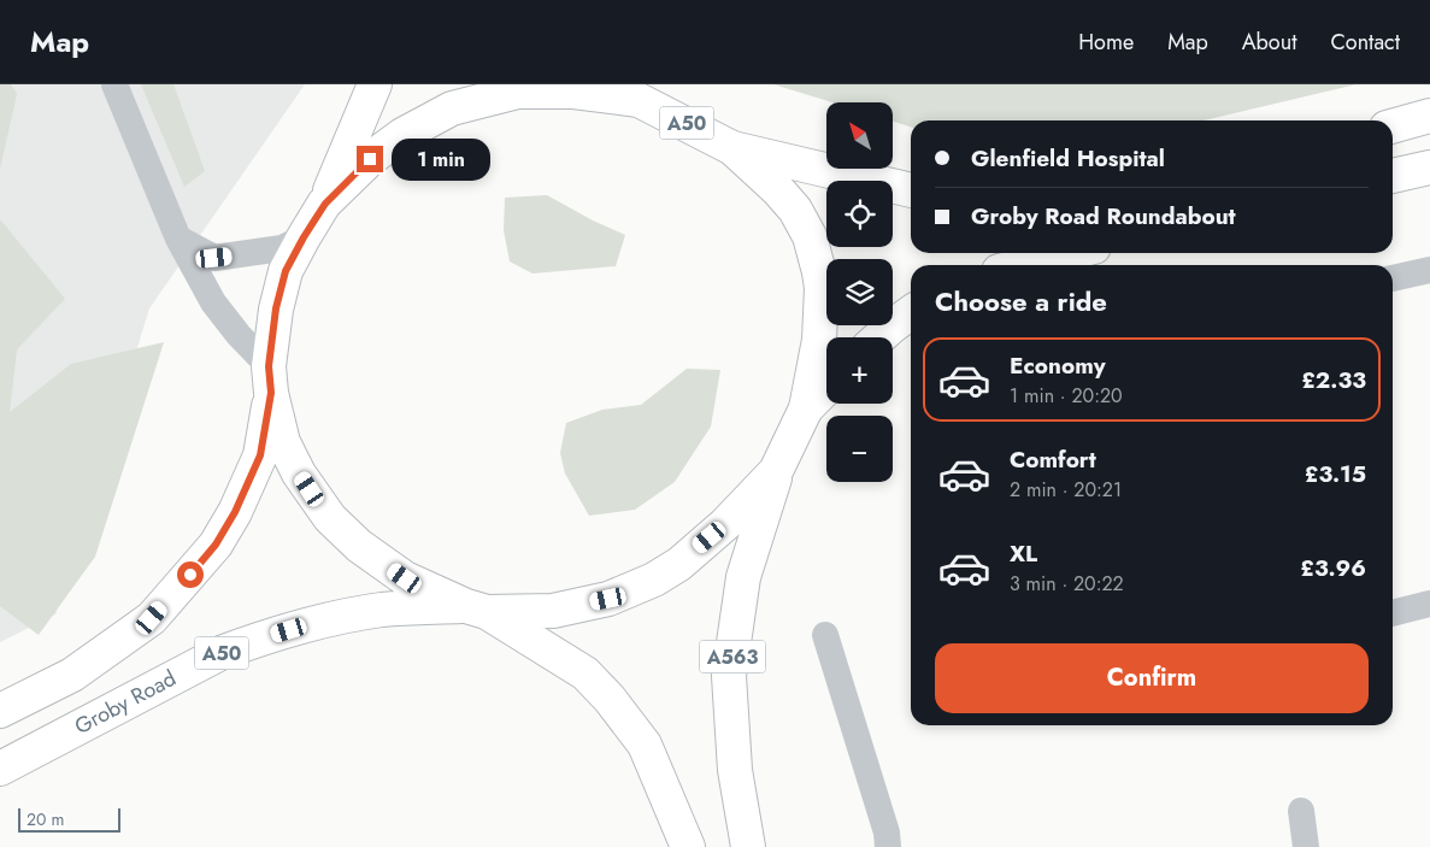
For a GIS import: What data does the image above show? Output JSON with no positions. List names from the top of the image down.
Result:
{
  "streets": {
    "main road": ["A50", "A563", "Groby Road"]
  },
  "crossings": [
    ["A50", "A563"],
    ["A50", "Groby Road"]
  ],
  "scale_bar": "20 m",
  "north": "top left",
  "page": {
    "header": "Map",
    "nav": [
      "Home",
      "Map",
      "About",
      "Contact"
    ],
    "map_buttons": ["+", "−"],
    "banner": ["Glenfield Hospital", "Groby Road Roundabout"],
    "bubble": "1 min",
    "heading": "Choose a ride",
    "list": [
      {
        "name": "Economy",
        "note": "1 min · 20:20",
        "value": "£2.33"
      },
      {
        "name": "Comfort",
        "note": "2 min · 20:21",
        "value": "£3.15"
      },
      {
        "name": "XL",
        "note": "3 min · 20:22",
        "value": "£3.96"
      }
    ],
    "buttons": "Confirm",
    "scale": "20 m"
  }
}
